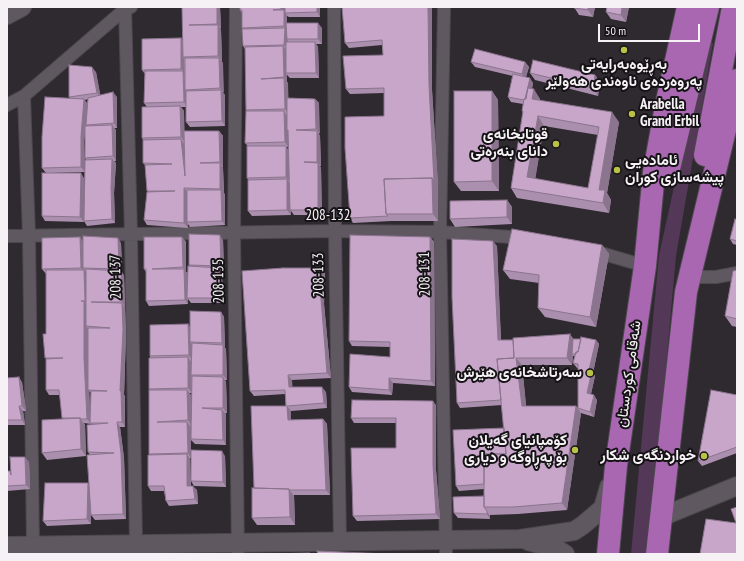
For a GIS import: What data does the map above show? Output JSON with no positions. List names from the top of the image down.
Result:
{
  "streets": {
    "highway": ["شەقامی کوردستان"],
    "street": [
      "208-132",
      "208-131",
      "208-133",
      "208-137",
      "208-135"
    ]
  },
  "crossings": [
    ["208-132", "208-131"],
    ["208-132", "208-133"],
    ["208-132", "208-137"],
    ["208-132", "208-135"]
  ],
  "places": [
    "بەڕێوەبەرایەتی پەروەردەی ناوەندی هەولێر",
    "Arabella Grand Erbil",
    "قوتابخانەی دانای بنەرەتی",
    "ئامادەیی پیشەسازی کوران",
    "سەرتاشخانەی هێرش",
    "کۆمپانیای گەیلان بۆ پەڕاوگە و دیاری",
    "خواردنگەی شکار"
  ],
  "scale_bar": "50 m"
}
